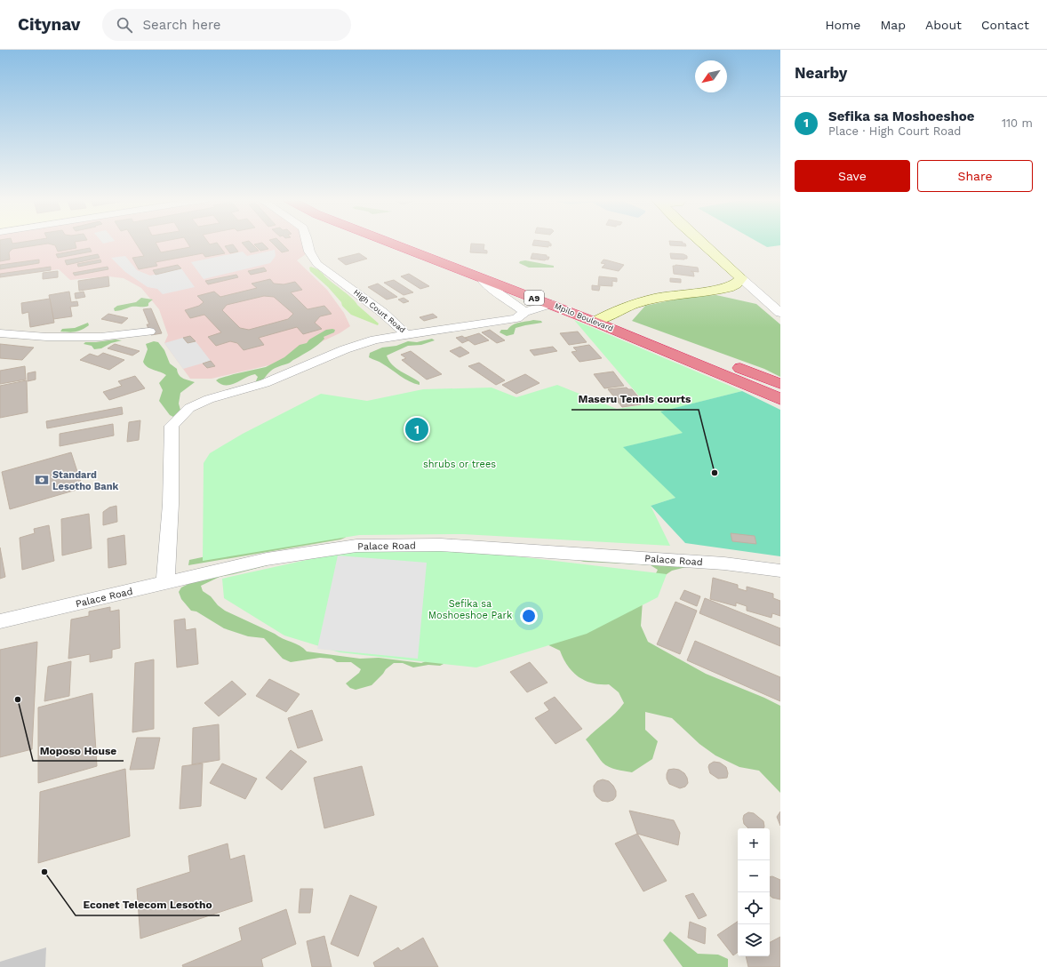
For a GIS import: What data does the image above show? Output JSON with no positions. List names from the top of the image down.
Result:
{
  "streets": {
    "highway": ["A9", "Mpilo Boulevard"],
    "street": ["High Court Road", "Palace Road"]
  },
  "crossings": [
    ["High Court Road", "Mpilo Boulevard"]
  ],
  "parks": ["shrubs or trees", "Sefika sa Moshoeshoe Park"],
  "places": {
    "other": ["Maseru Tennis courts", "Moposo House", "Econet Telecom Lesotho"],
    "bank": ["Standard Lesotho Bank"]
  },
  "north": "bottom left",
  "page": {
    "header": "Citynav",
    "search": "Search here",
    "nav": [
      "Home",
      "Map",
      "About",
      "Contact"
    ],
    "heading": "Nearby",
    "list": [
      {
        "mark": "1",
        "name": "Sefika sa Moshoeshoe",
        "note": "Place · High Court Road",
        "value": "110 m"
      }
    ],
    "buttons": ["Save", "Share"],
    "pins": "1",
    "map_buttons": ["+", "−"]
  }
}
